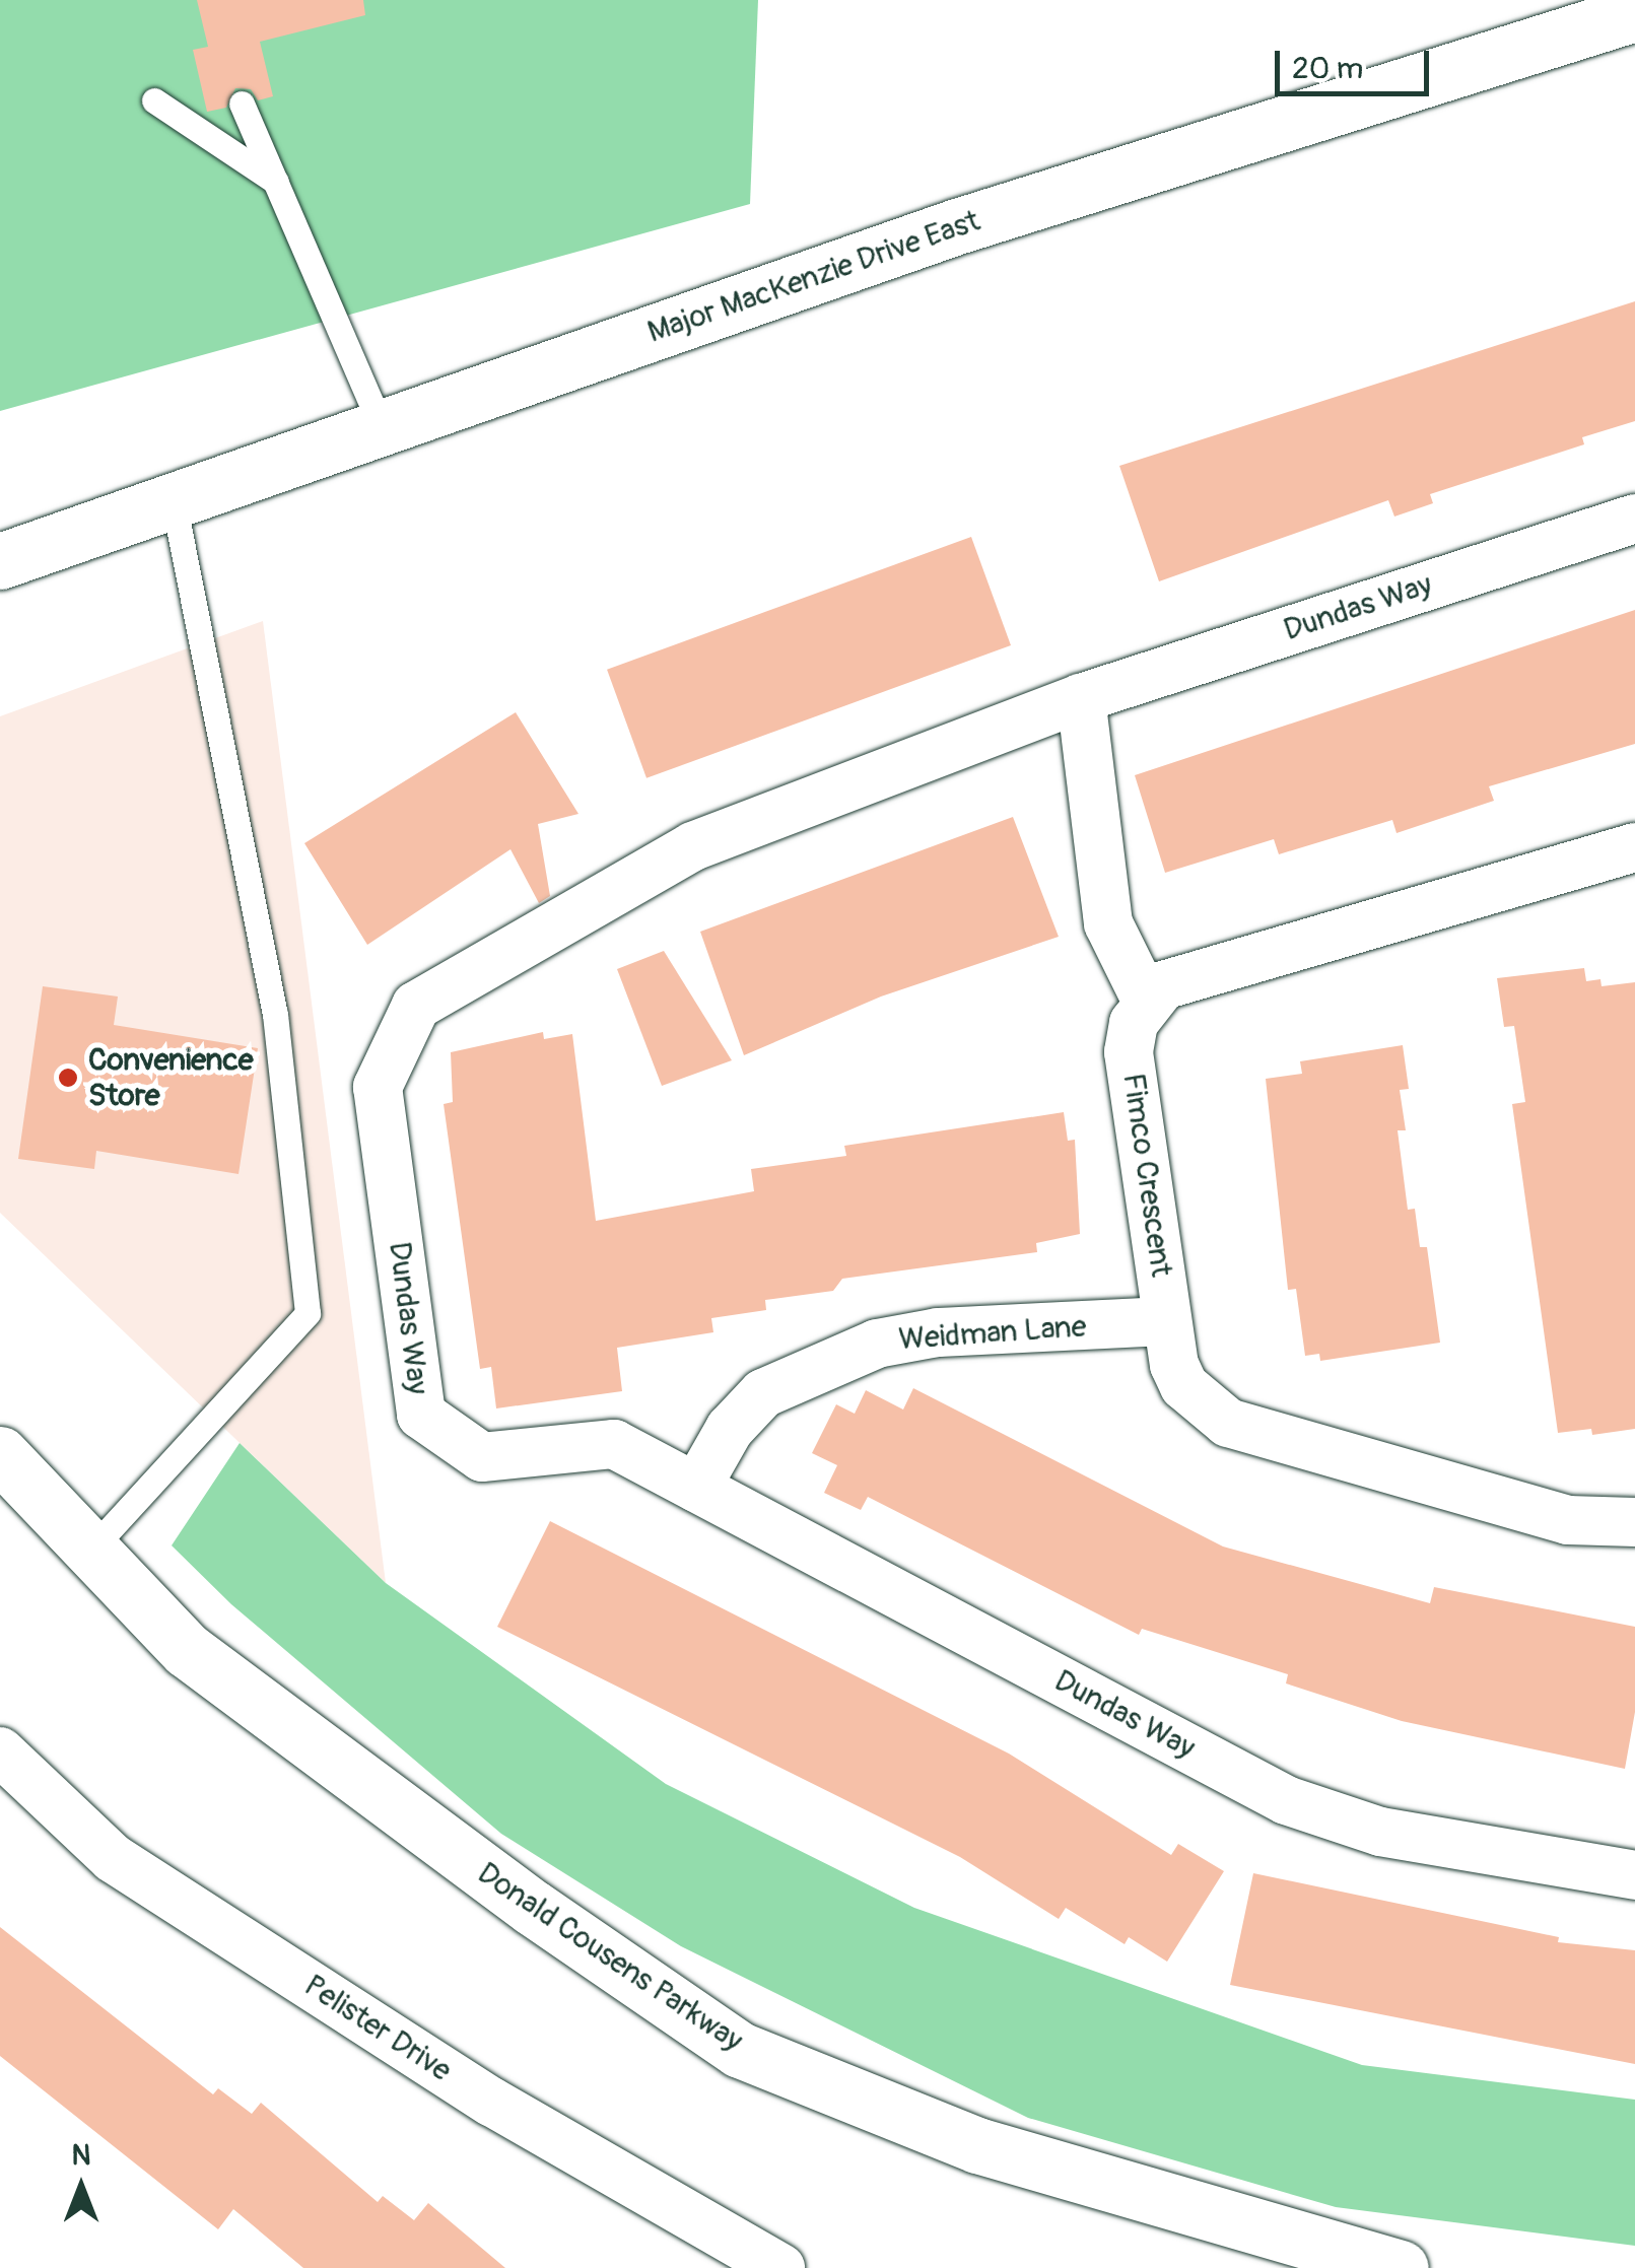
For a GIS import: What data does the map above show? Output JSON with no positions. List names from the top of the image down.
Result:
{
  "streets": {
    "main road": ["Major MacKenzie Drive East", "Donald Cousens Parkway"],
    "street": [
      "Dundas Way",
      "Fimco Crescent",
      "Weidman Lane",
      "Pelister Drive"
    ]
  },
  "crossings": [
    ["Dundas Way", "Weidman Lane"],
    ["Fimco Crescent", "Weidman Lane"]
  ],
  "places": ["Convenience Store"],
  "scale_bar": "20 m",
  "north": "top"
}
